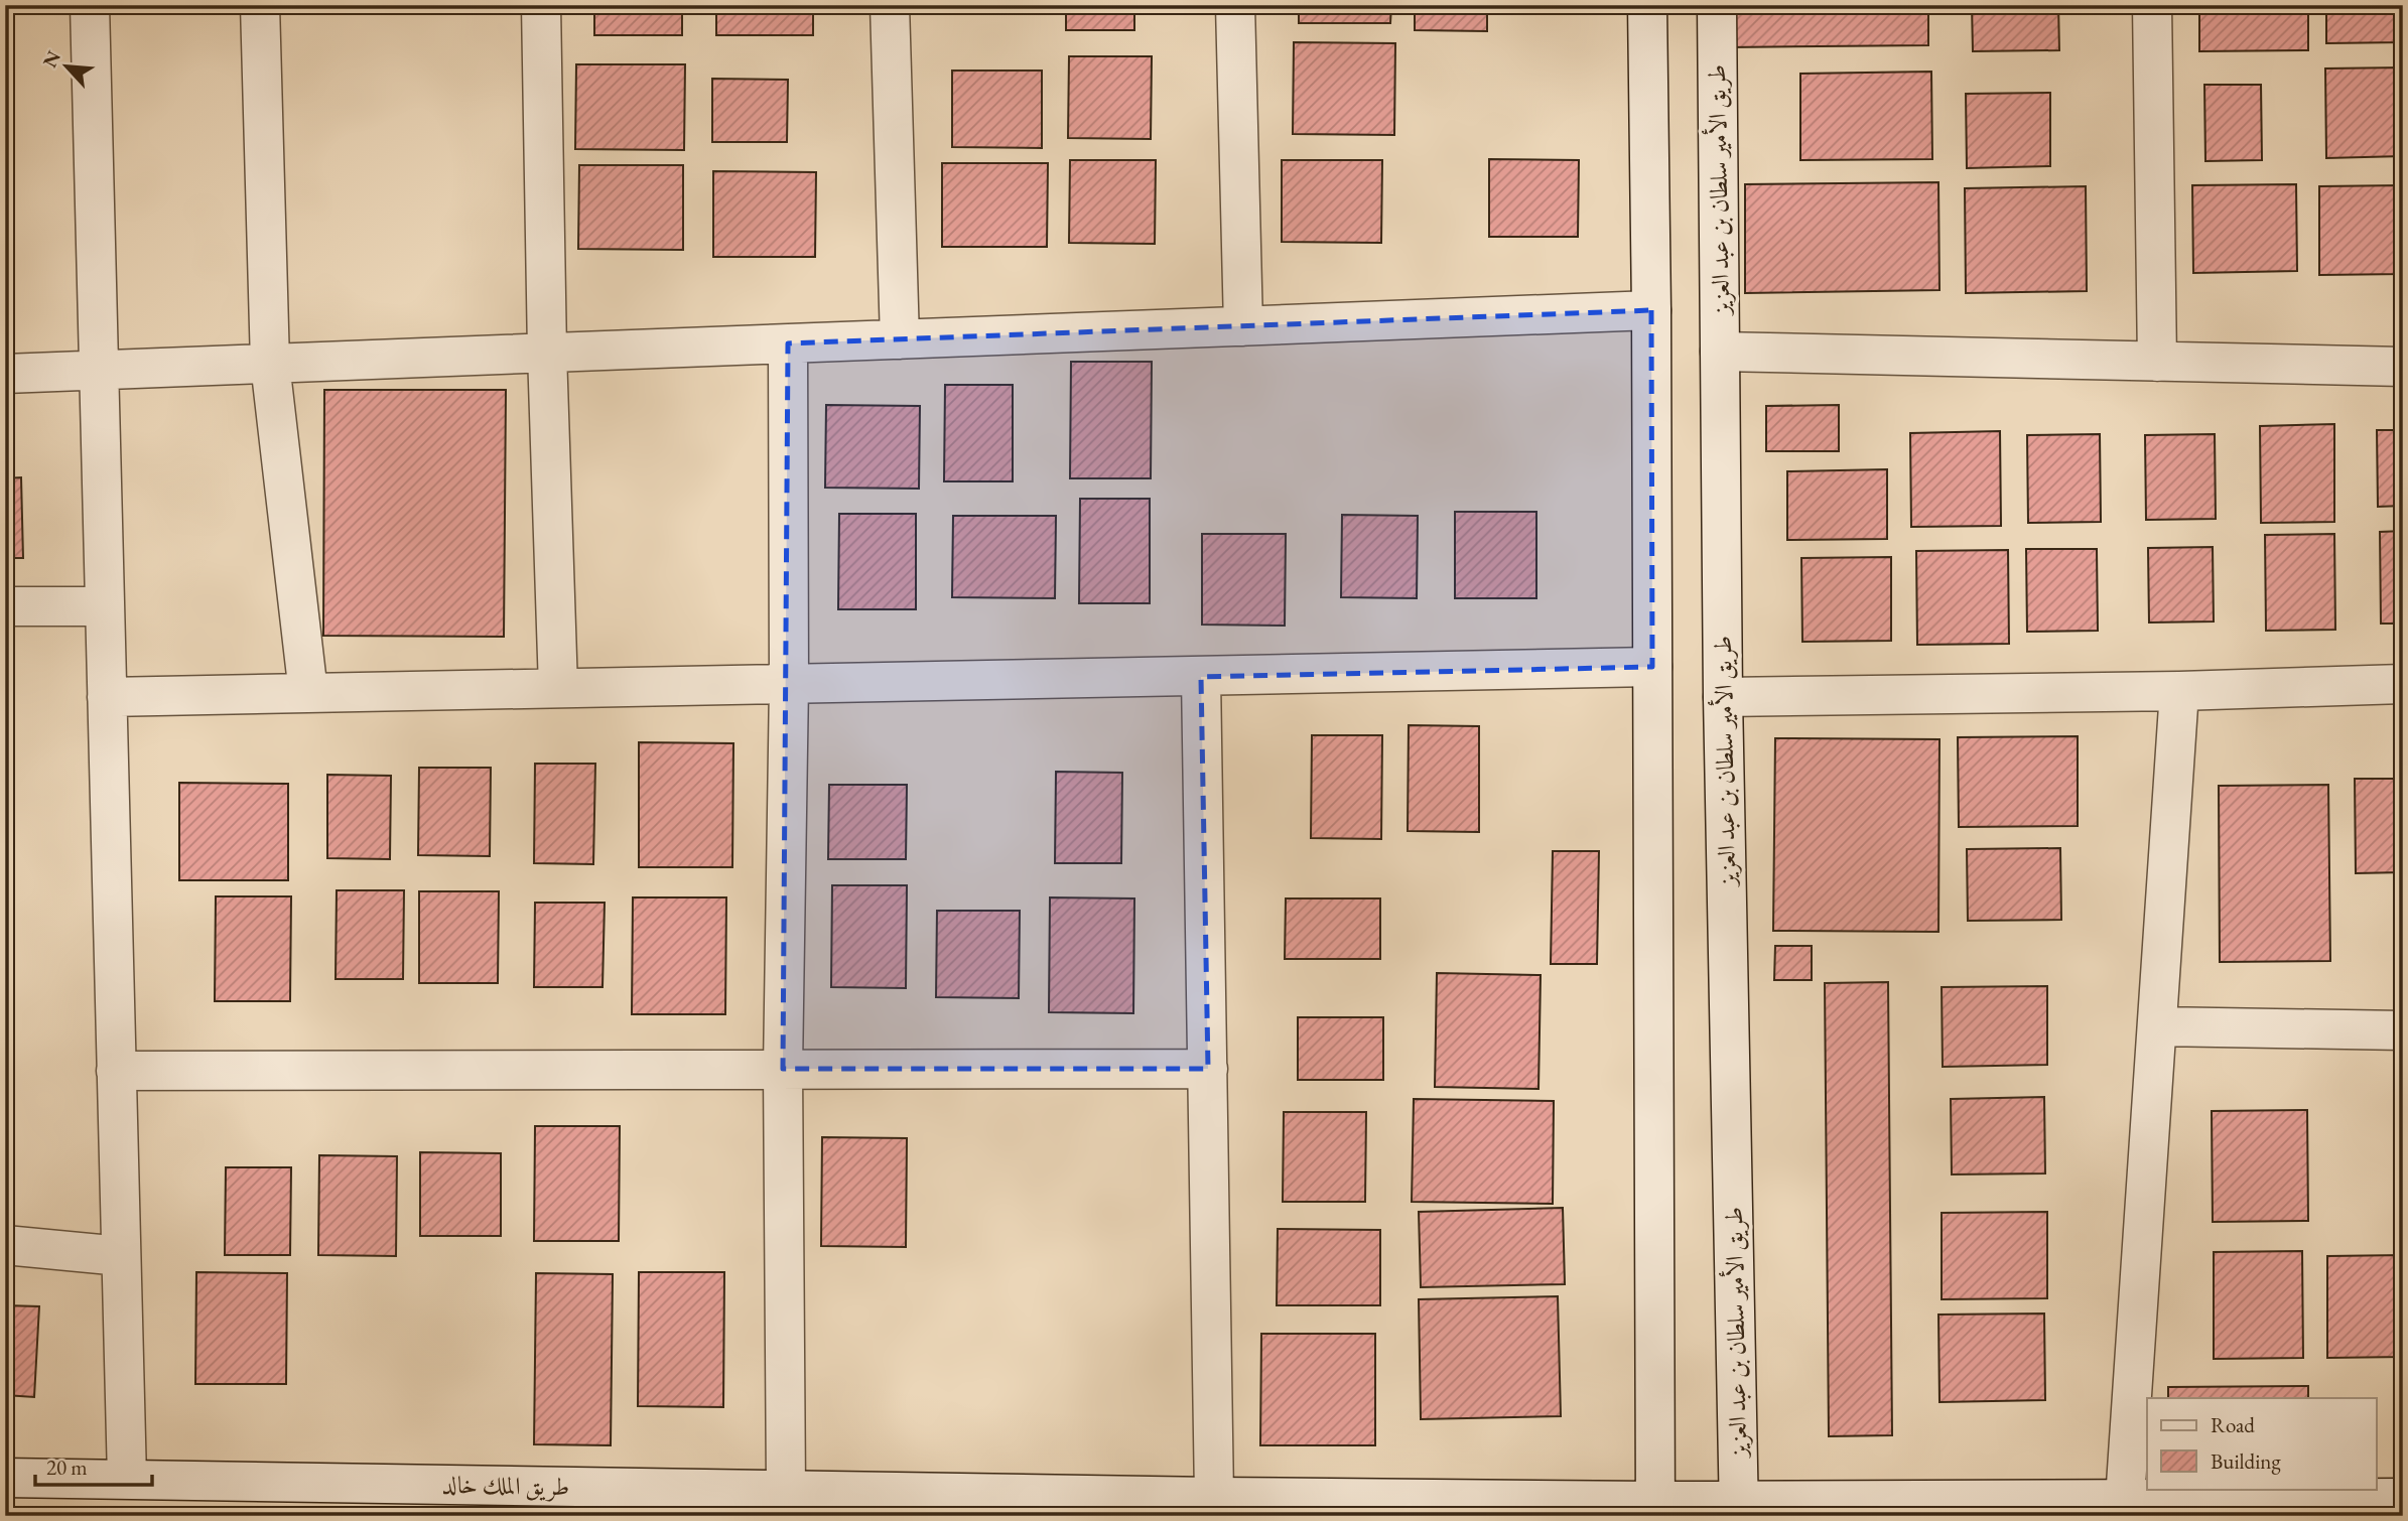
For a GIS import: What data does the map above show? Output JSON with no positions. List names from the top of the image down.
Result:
{
  "streets": {
    "street": ["طريق الأمير سلطان بن عبد العزيز", "طريق الملك خالد"]
  },
  "crossings": [
    ["طريق الأمير سلطان بن عبد العزيز", "طريق الملك خالد"]
  ],
  "legend": ["Road", "Building"],
  "scale_bar": "20 m",
  "north": "top left"
}
